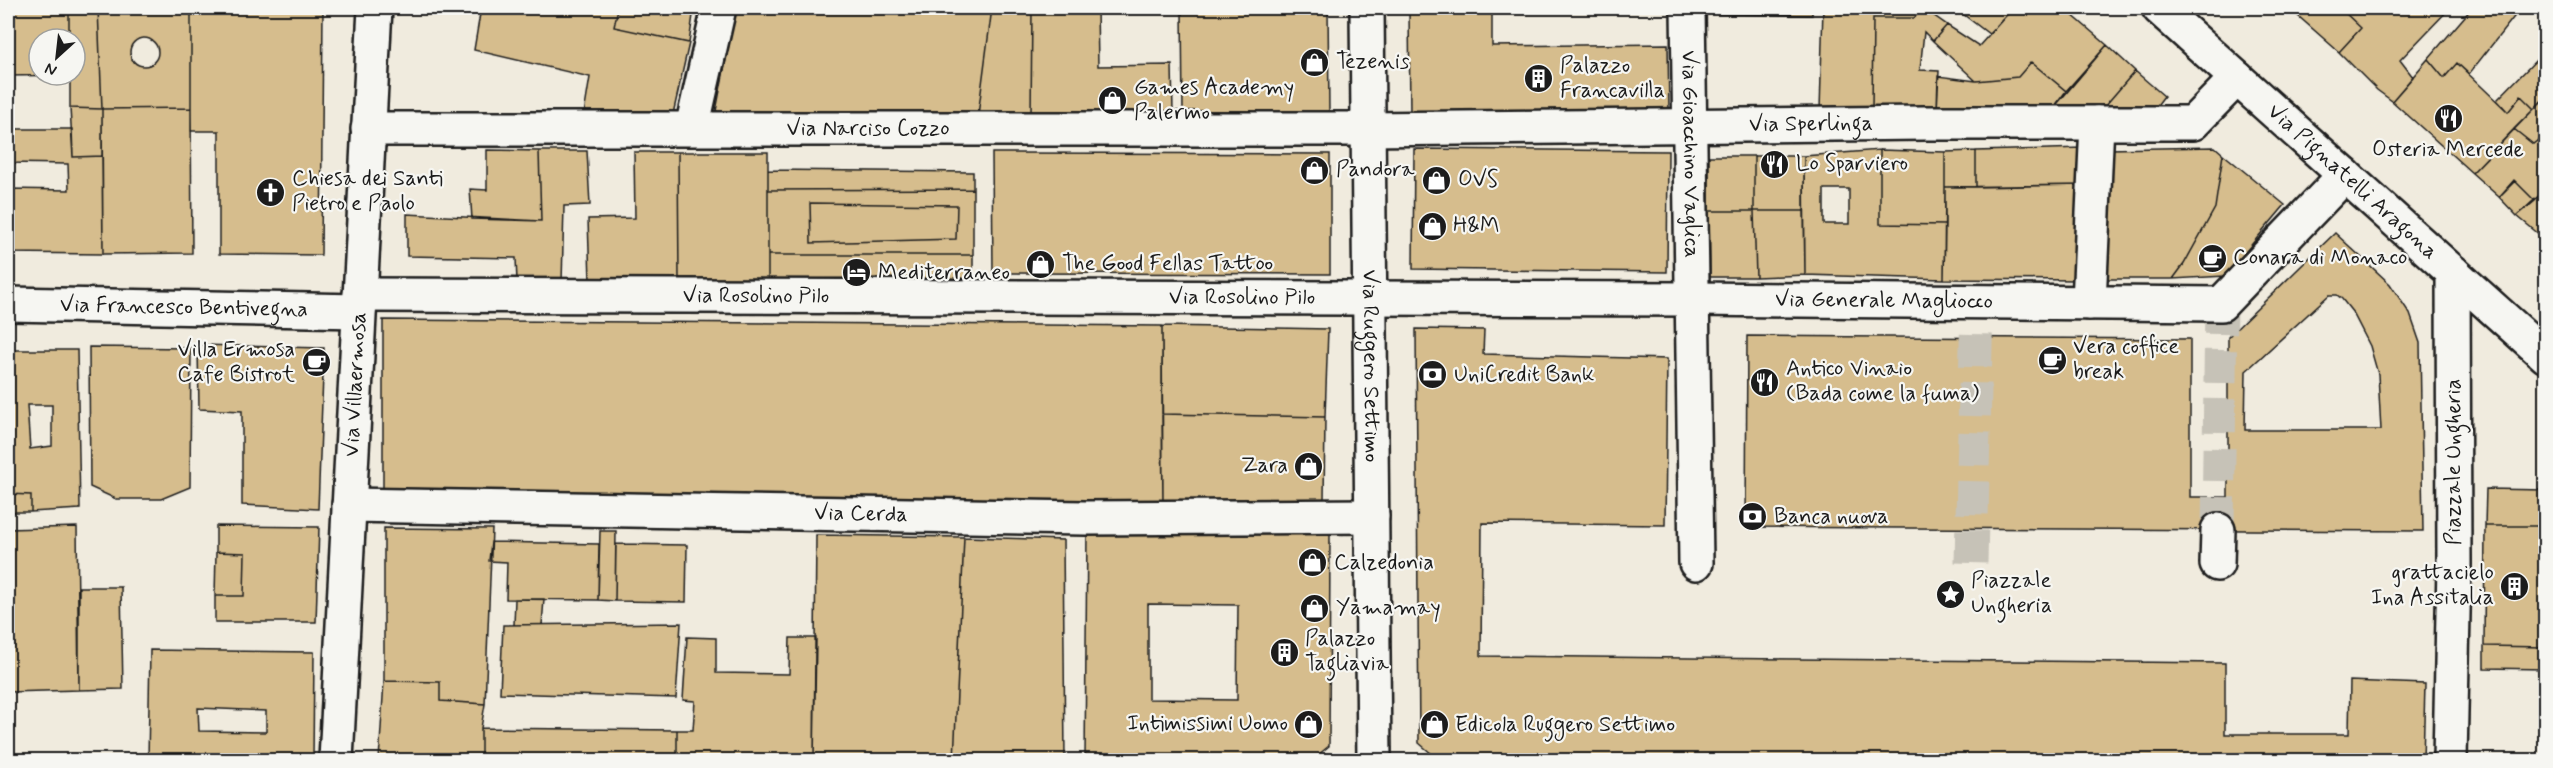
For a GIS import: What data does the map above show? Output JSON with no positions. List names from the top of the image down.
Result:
{
  "streets": {
    "street": [
      "Via Sperlinga",
      "Via Narciso Cozzo",
      "Via Gioacchino Vaglica",
      "Via Pignatelli Aragona",
      "Via Rosolino Pilo",
      "Via Generale Magliocco",
      "Via Francesco Bentivegna",
      "Via Ruggero Settimo",
      "Via Villaermosa",
      "Piazzale Ungheria",
      "Via Cerda"
    ]
  },
  "crossings": [
    ["Via Sperlinga", "Via Narciso Cozzo"],
    ["Via Sperlinga", "Via Gioacchino Vaglica"],
    ["Via Sperlinga", "Via Pignatelli Aragona"],
    ["Via Sperlinga", "Via Ruggero Settimo"],
    ["Via Narciso Cozzo", "Via Ruggero Settimo"],
    ["Via Narciso Cozzo", "Via Villaermosa"],
    ["Via Gioacchino Vaglica", "Via Generale Magliocco"],
    ["Via Pignatelli Aragona", "Via Generale Magliocco"],
    ["Via Pignatelli Aragona", "Piazzale Ungheria"],
    ["Via Rosolino Pilo", "Via Generale Magliocco"],
    ["Via Rosolino Pilo", "Via Francesco Bentivegna"],
    ["Via Rosolino Pilo", "Via Ruggero Settimo"],
    ["Via Rosolino Pilo", "Via Villaermosa"],
    ["Via Generale Magliocco", "Via Ruggero Settimo"],
    ["Via Francesco Bentivegna", "Via Villaermosa"],
    ["Via Ruggero Settimo", "Via Cerda"],
    ["Via Villaermosa", "Via Cerda"]
  ],
  "places": {
    "shop": [
      "Tezenis",
      "Games Academy Palermo",
      "Pandora",
      "OVS",
      "H&M",
      "The Good Fellas Tattoo",
      "Zara",
      "Calzedonia",
      "Yamamay",
      "Intimissimi Uomo",
      "Edicola Ruggero Settimo"
    ],
    "building": ["Palazzo Francavilla", "grattacielo Ina Assitalia", "Palazzo Tagliavia"],
    "restaurant": ["Osteria Mercede", "Lo Sparviero", "Antico Vinaio (Bada come la fuma)"],
    "church": ["Chiesa dei Santi Pietro e Paolo"],
    "cafe": ["Conara di Monaco", "Vera coffice break", "Villa Ermosa Cafe Bistrot"],
    "hotel": ["Mediterraneo"],
    "bank": ["UniCredit Bank", "Banca nuova"],
    "place": ["Piazzale Ungheria"]
  },
  "north": "bottom left"
}
